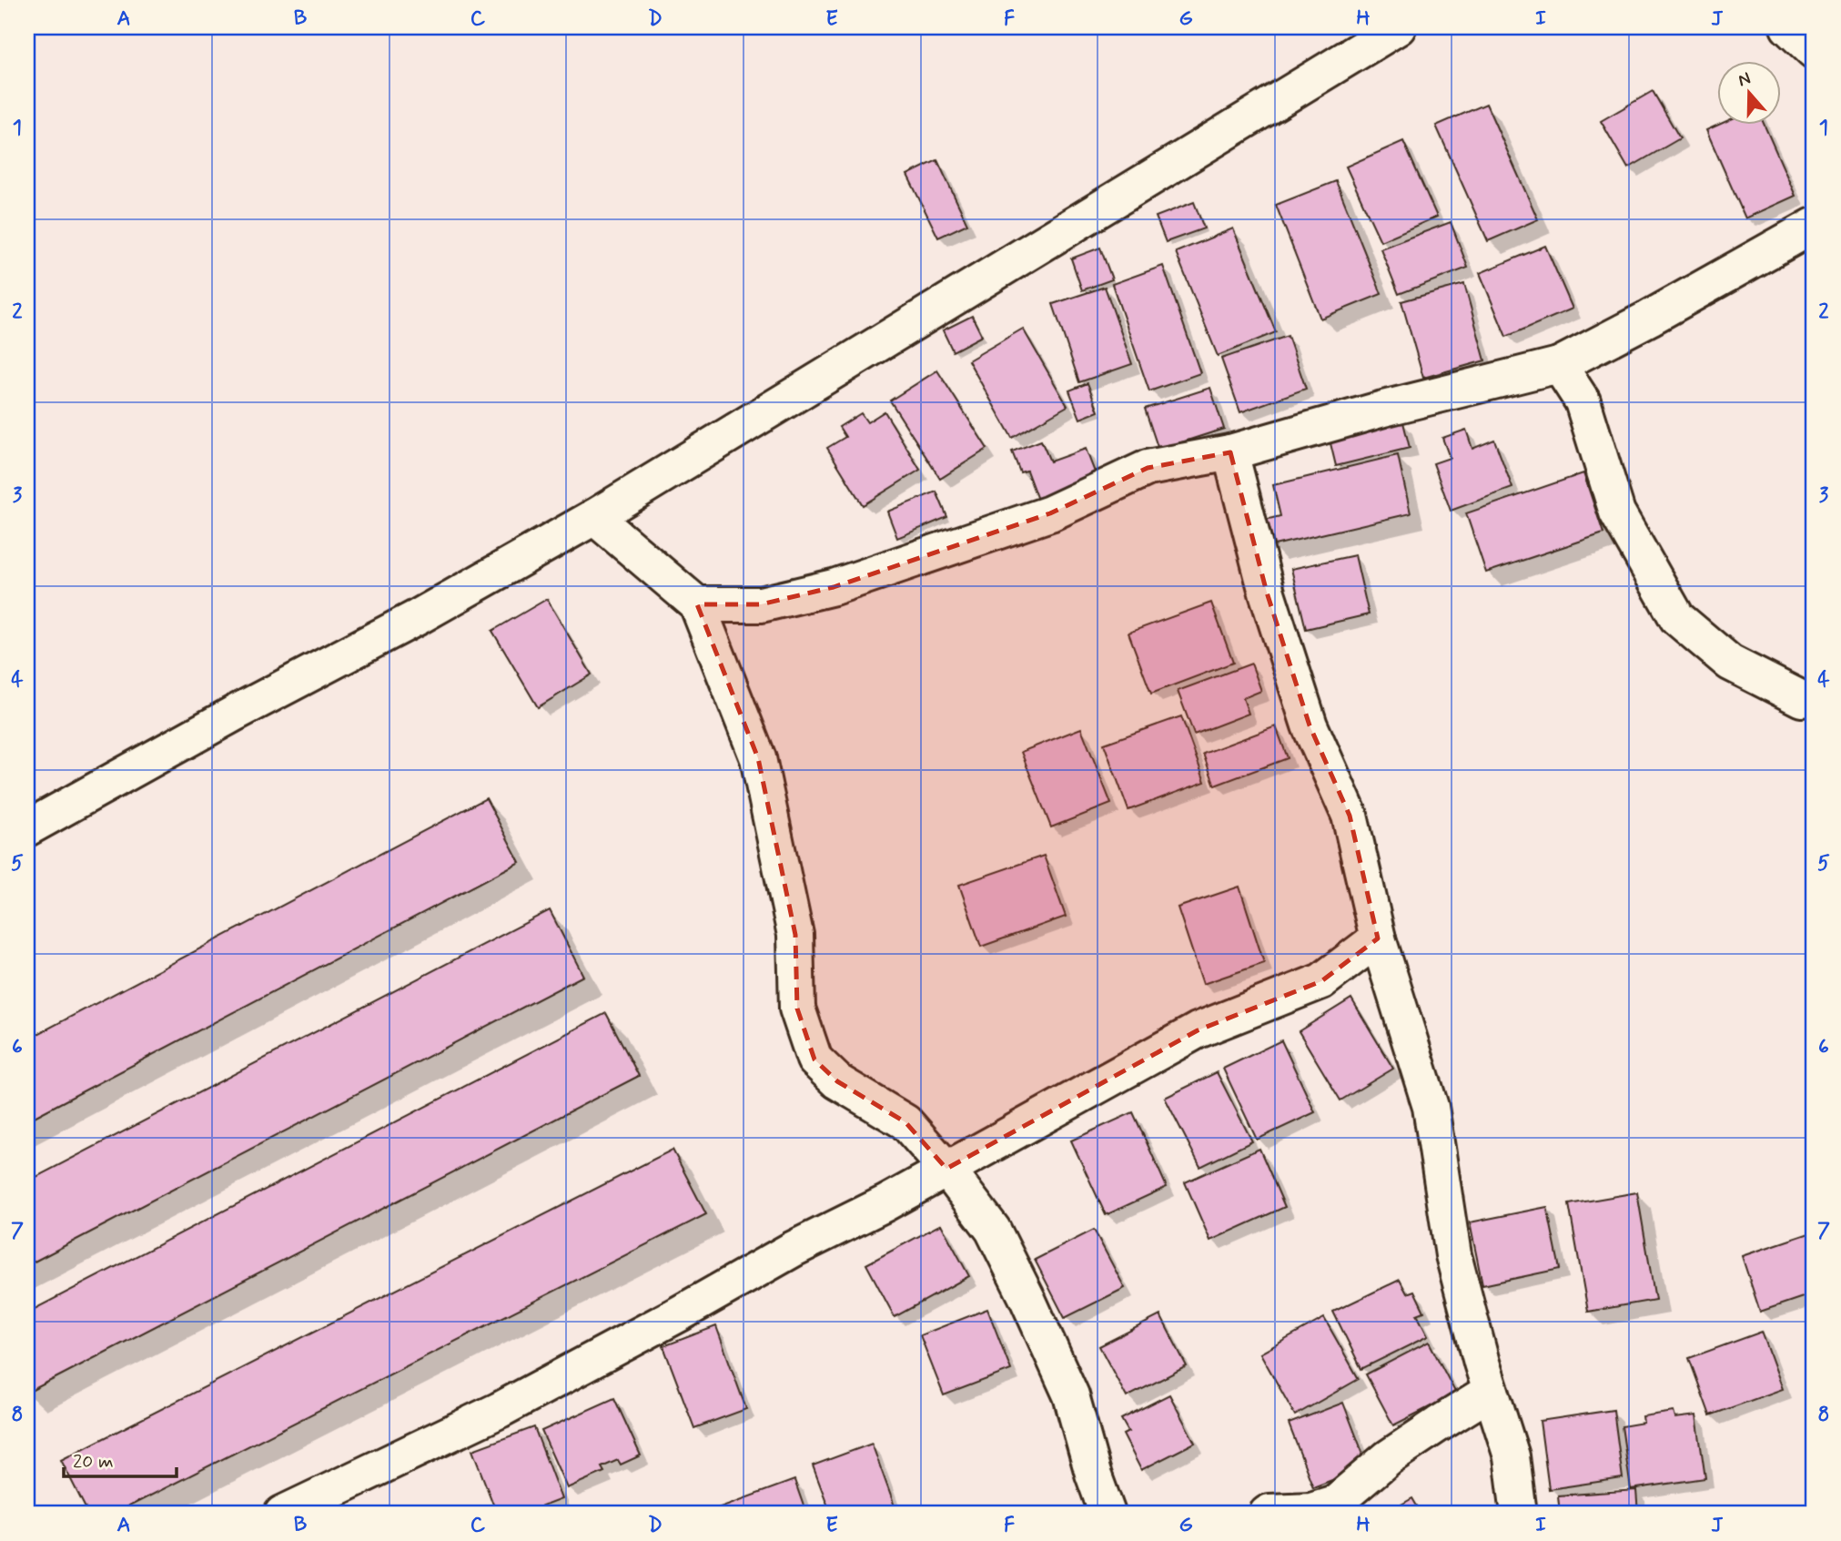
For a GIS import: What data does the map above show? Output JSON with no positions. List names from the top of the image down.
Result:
{
  "scale_bar": "20 m",
  "north": "top",
  "grid": {
    "columns": [
      "A",
      "B",
      "C",
      "D",
      "E",
      "F",
      "G",
      "H",
      "I",
      "J"
    ],
    "rows": [
      "1",
      "2",
      "3",
      "4",
      "5",
      "6",
      "7",
      "8"
    ]
  }
}
